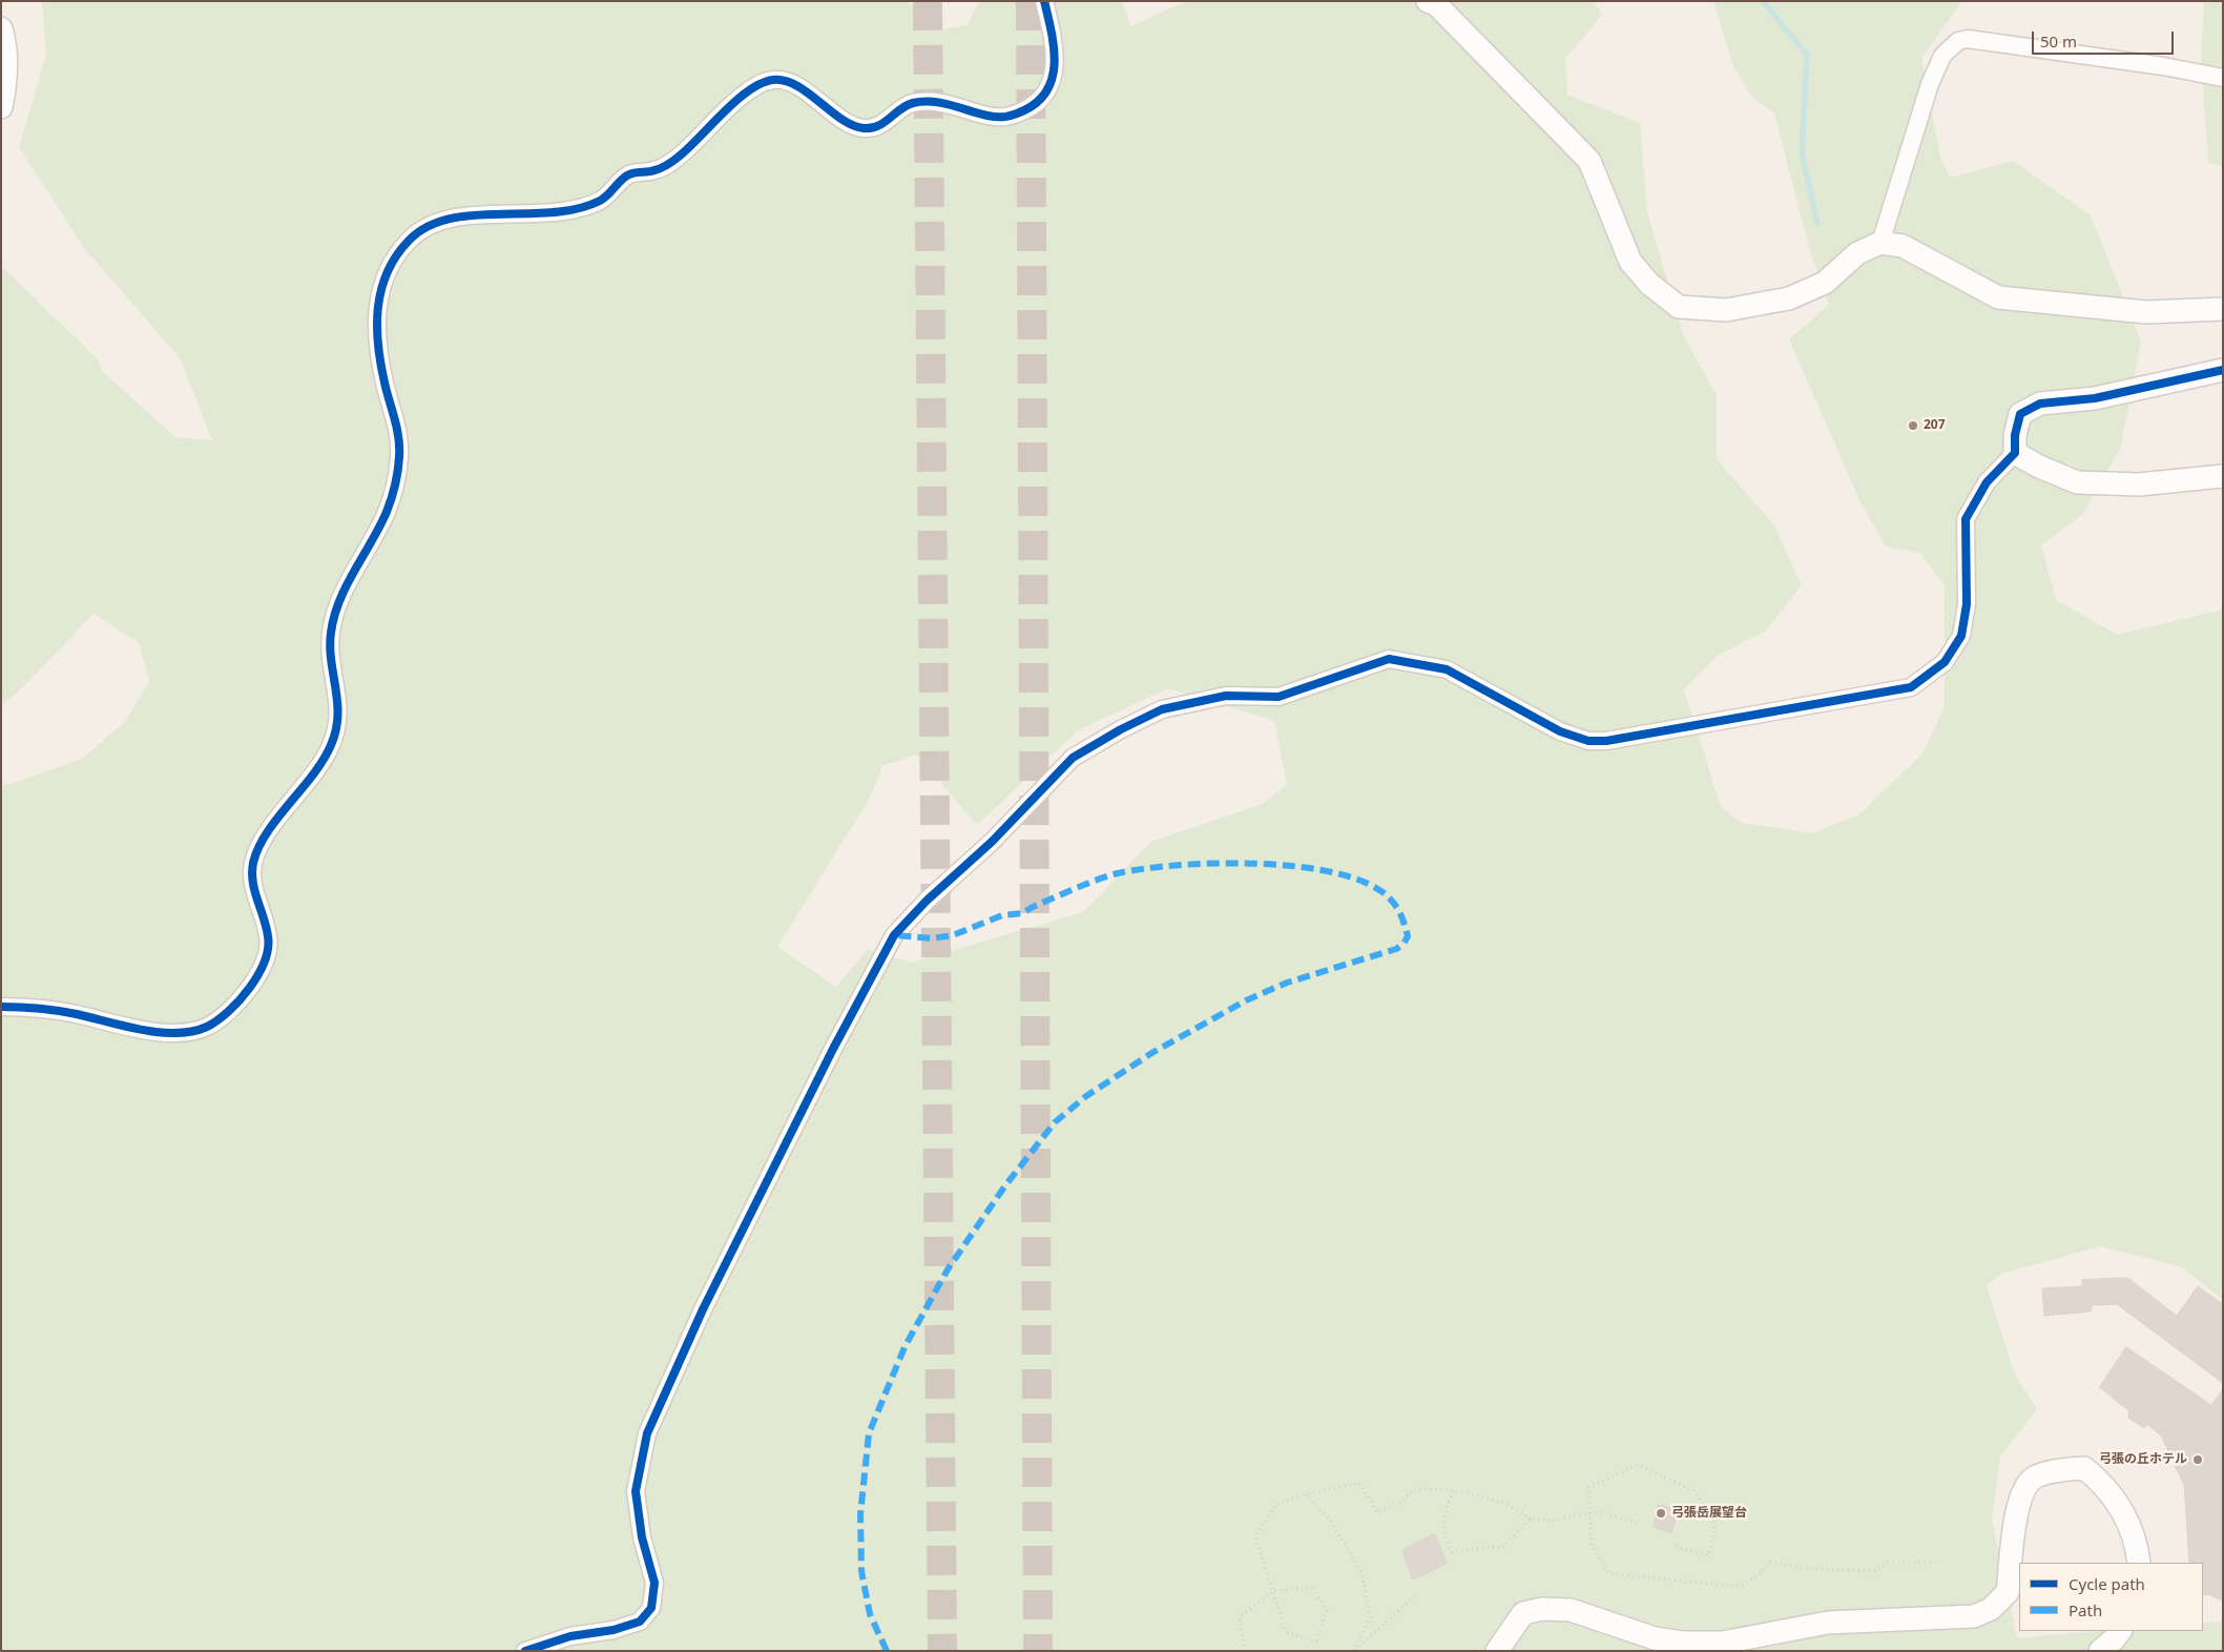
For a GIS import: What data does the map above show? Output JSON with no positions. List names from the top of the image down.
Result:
{
  "places": ["207", "弓張の丘ホテル", "弓張岳展望台"],
  "legend": ["Cycle path", "Path"],
  "scale_bar": "50 m"
}
